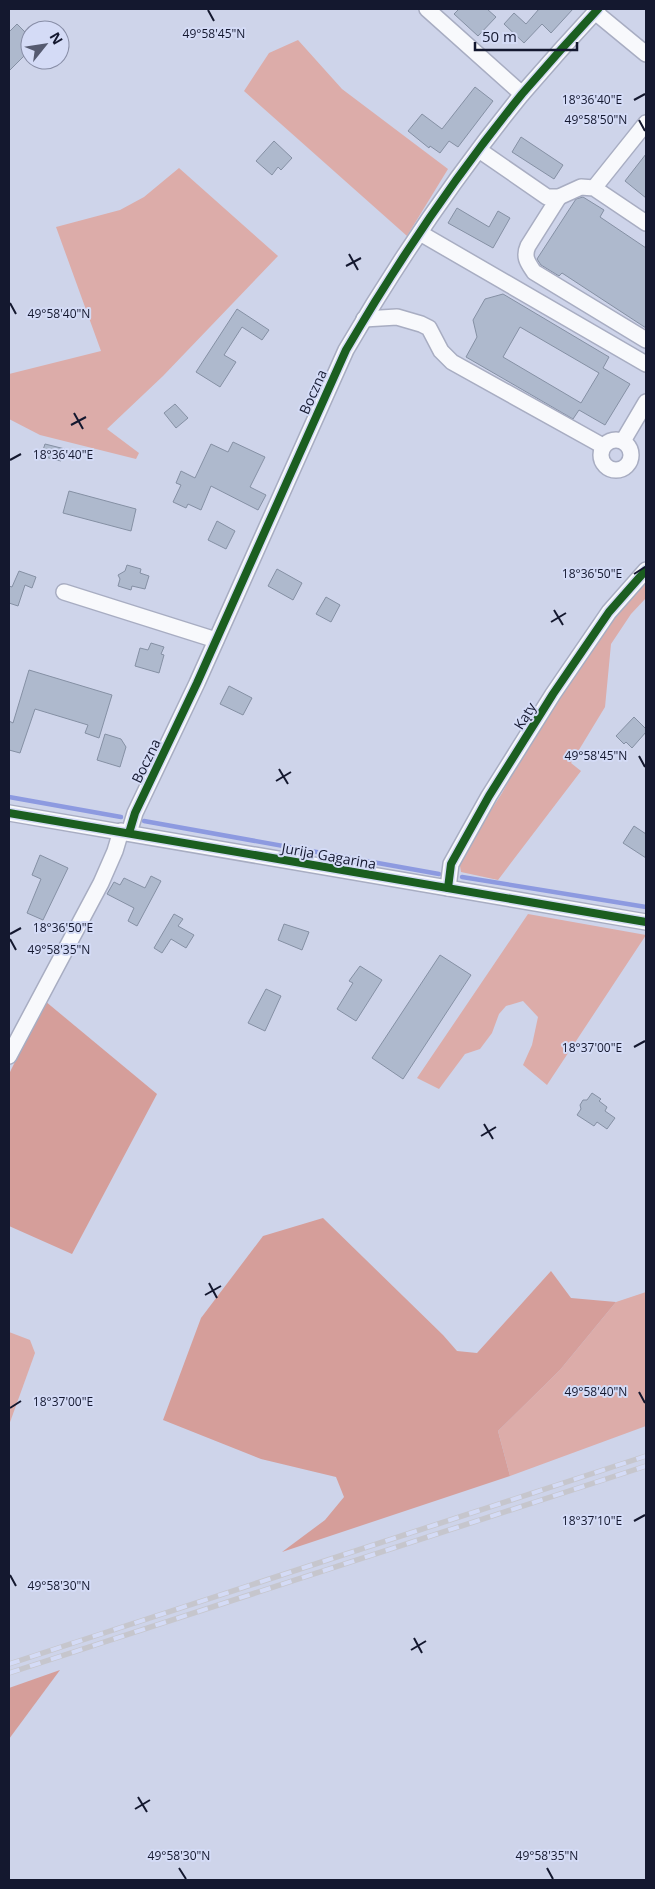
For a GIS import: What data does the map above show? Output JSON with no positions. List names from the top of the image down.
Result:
{
  "streets": {
    "street": ["Boczna", "Kąty", "Jurija Gagarina"]
  },
  "crossings": [
    ["Boczna", "Jurija Gagarina"],
    ["Kąty", "Jurija Gagarina"]
  ],
  "scale_bar": "50 m",
  "north": "top right",
  "coordinates": [
    "49°58'45\"N",
    "18°36'40\"E",
    "49°58'50\"N",
    "49°58'40\"N",
    "18°36'50\"E",
    "49°58'35\"N",
    "18°37'00\"E",
    "18°37'10\"E",
    "49°58'30\"N"
  ]
}
